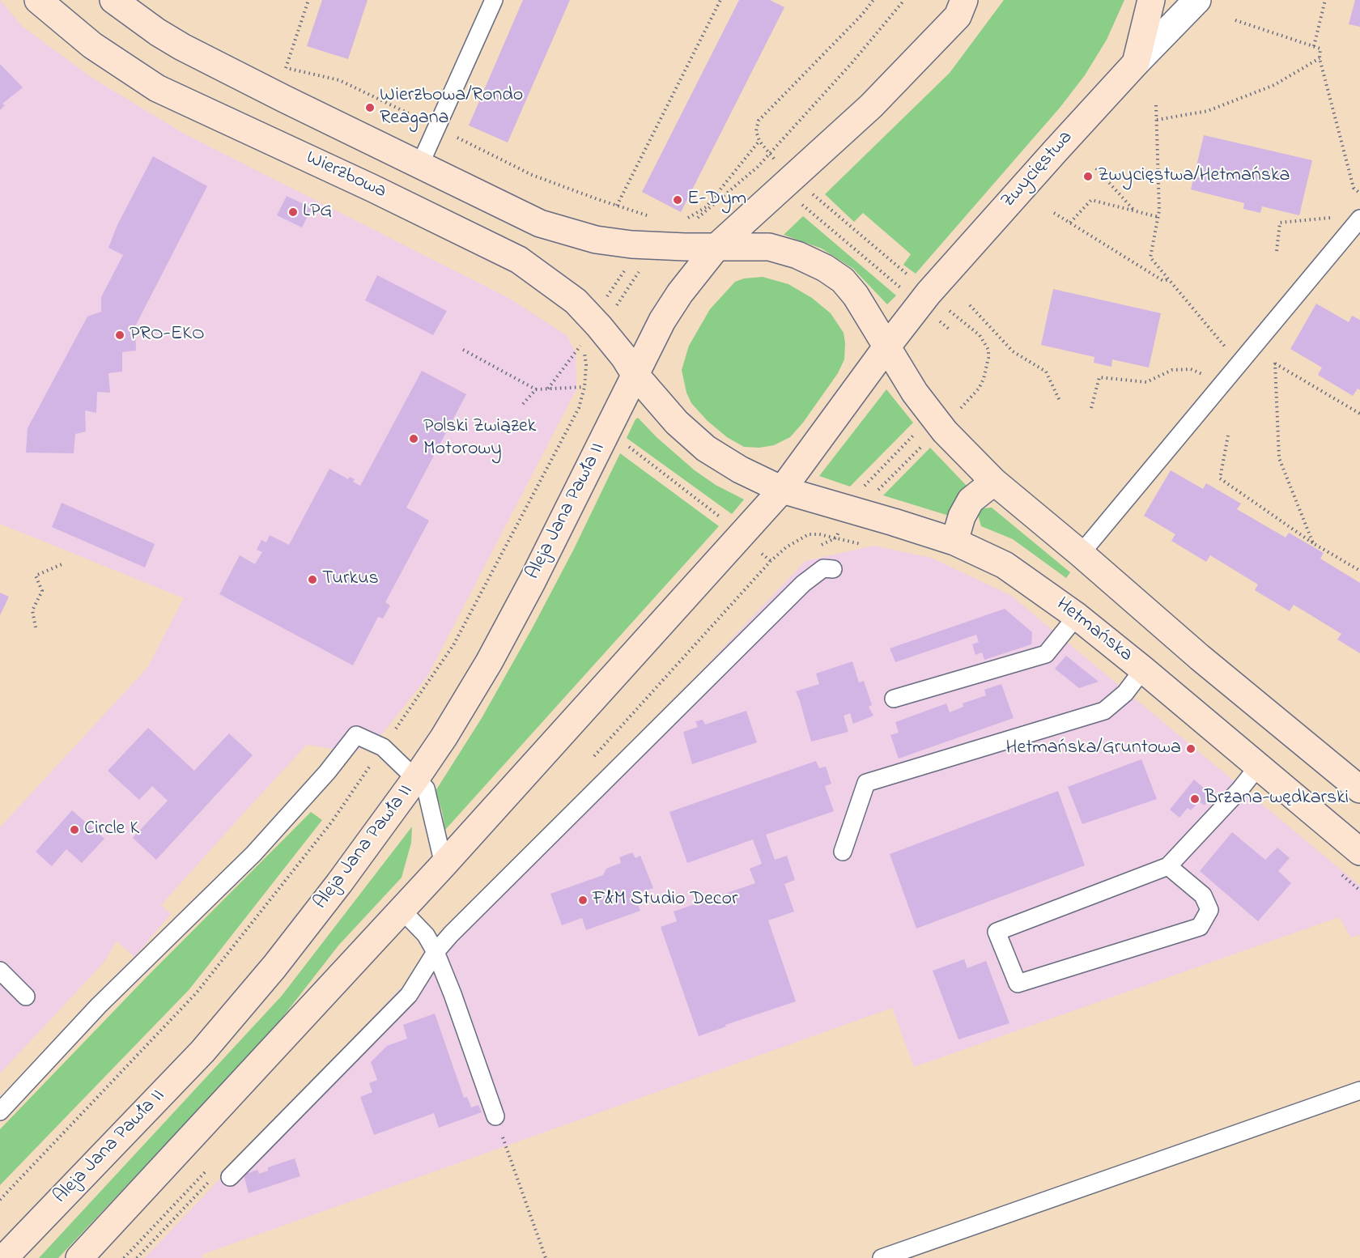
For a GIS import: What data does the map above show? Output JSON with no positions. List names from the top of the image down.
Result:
{
  "streets": {
    "main road": [
      "Zwycięstwa",
      "Wierzbowa",
      "Aleja Jana Pawła II",
      "Hetmańska"
    ]
  },
  "crossings": [
    ["Zwycięstwa", "Wierzbowa"],
    ["Zwycięstwa", "Hetmańska"],
    ["Wierzbowa", "Aleja Jana Pawła II"],
    ["Wierzbowa", "Hetmańska"]
  ],
  "places": [
    "Wierzbowa/Rondo Reagana",
    "Zwycięstwa/Hetmańska",
    "E-Dym",
    "LPG",
    "PRO-EKO",
    "Polski Związek Motorowy",
    "Turkus",
    "Hetmańska/Gruntowa",
    "Brzana-wędkarski",
    "Circle K",
    "F&M Studio Decor"
  ]
}
